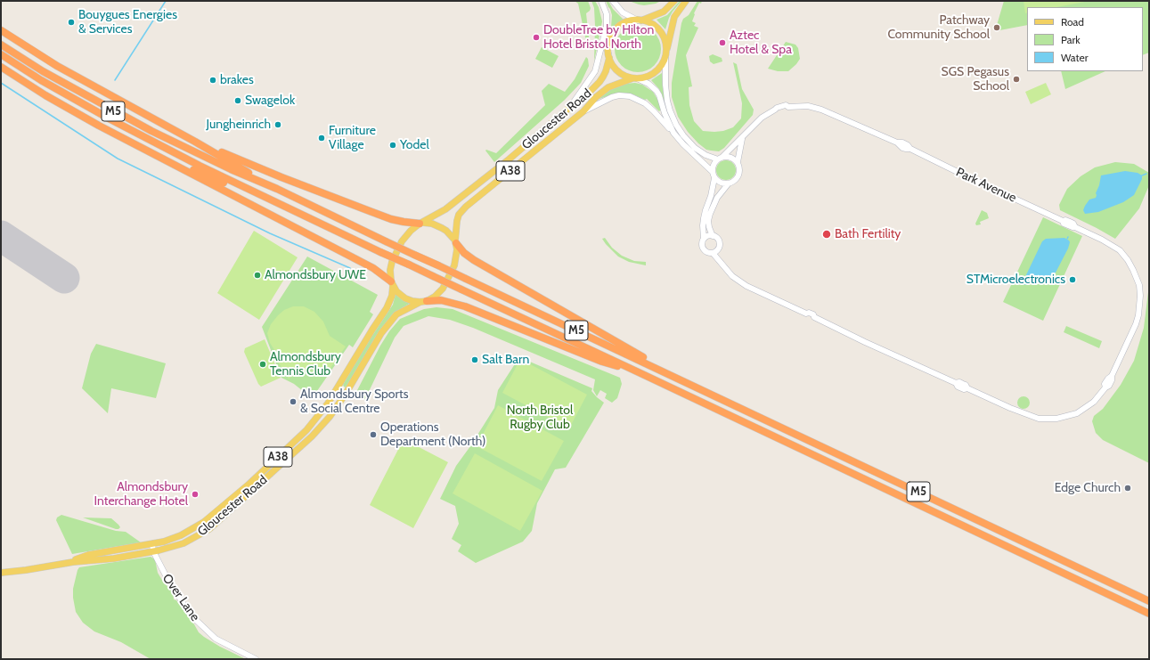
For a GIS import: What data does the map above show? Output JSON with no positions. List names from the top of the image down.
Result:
{
  "streets": {
    "highway": ["M5"],
    "main road": ["Gloucester Road", "A38"],
    "street": ["Park Avenue", "Over Lane"]
  },
  "crossings": [
    ["M5", "Gloucester Road"],
    ["Gloucester Road", "Over Lane"]
  ],
  "parks": ["North Bristol Rugby Club"],
  "places": [
    "Bouygues Energies & Services",
    "Patchway Community School",
    "DoubleTree by Hilton Hotel Bristol North",
    "Aztec Hotel & Spa",
    "SGS Pegasus School",
    "brakes",
    "Swagelok",
    "Jungheinrich",
    "Furniture Village",
    "Yodel",
    "Bath Fertility",
    "Almondsbury UWE",
    "STMicroelectronics",
    "Salt Barn",
    "Almondsbury Tennis Club",
    "Almondsbury Sports & Social Centre",
    "Operations Department (North)",
    "Edge Church",
    "Almondsbury Interchange Hotel"
  ],
  "legend": ["Road", "Park", "Water"]
}
